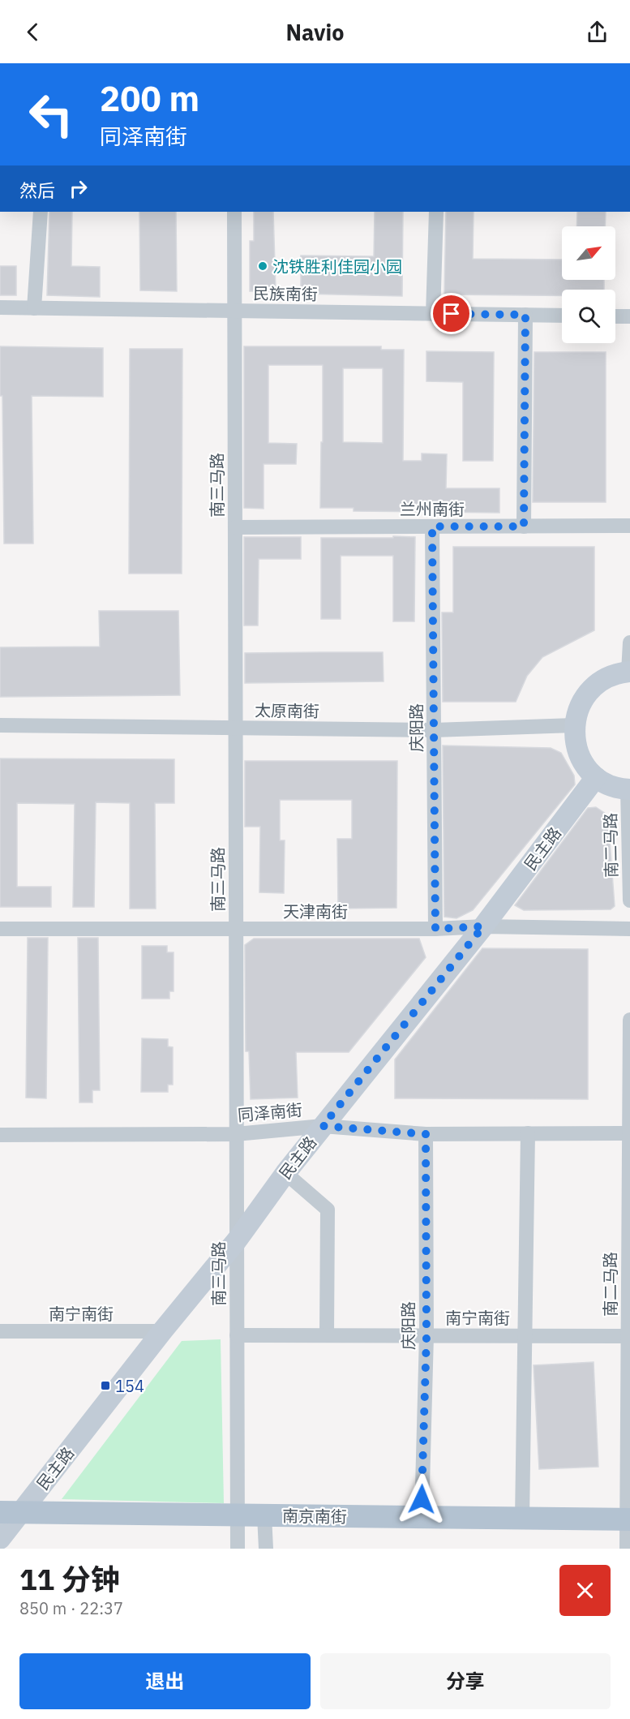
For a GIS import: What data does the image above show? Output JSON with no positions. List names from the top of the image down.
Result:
{
  "streets": {
    "main road": ["南京南街"],
    "street": [
      "民族南街",
      "南三马路",
      "兰州南街",
      "太原南街",
      "庆阳路",
      "南二马路",
      "民主路",
      "天津南街",
      "同泽南街",
      "南宁南街"
    ]
  },
  "crossings": [
    ["民族南街", "南三马路"],
    ["南三马路", "兰州南街"],
    ["南三马路", "太原南街"],
    ["南三马路", "民主路"],
    ["南三马路", "天津南街"],
    ["南三马路", "同泽南街"],
    ["南三马路", "南宁南街"],
    ["南三马路", "南京南街"],
    ["兰州南街", "庆阳路"],
    ["太原南街", "庆阳路"],
    ["庆阳路", "天津南街"],
    ["庆阳路", "同泽南街"],
    ["庆阳路", "南宁南街"],
    ["庆阳路", "南京南街"],
    ["南二马路", "同泽南街"],
    ["南二马路", "南宁南街"],
    ["南二马路", "南京南街"],
    ["民主路", "天津南街"],
    ["民主路", "同泽南街"],
    ["民主路", "南宁南街"],
    ["民主路", "南京南街"]
  ],
  "places": {
    "other": ["沈铁胜利佳园小园"],
    "transit": ["154"]
  },
  "north": "top right",
  "page": {
    "header": "Navio",
    "turn": ["200 m", "同泽南街"],
    "then": "然后",
    "heading": ["11 分钟", "850 m · 22:37"],
    "buttons": ["退出", "分享"]
  }
}
